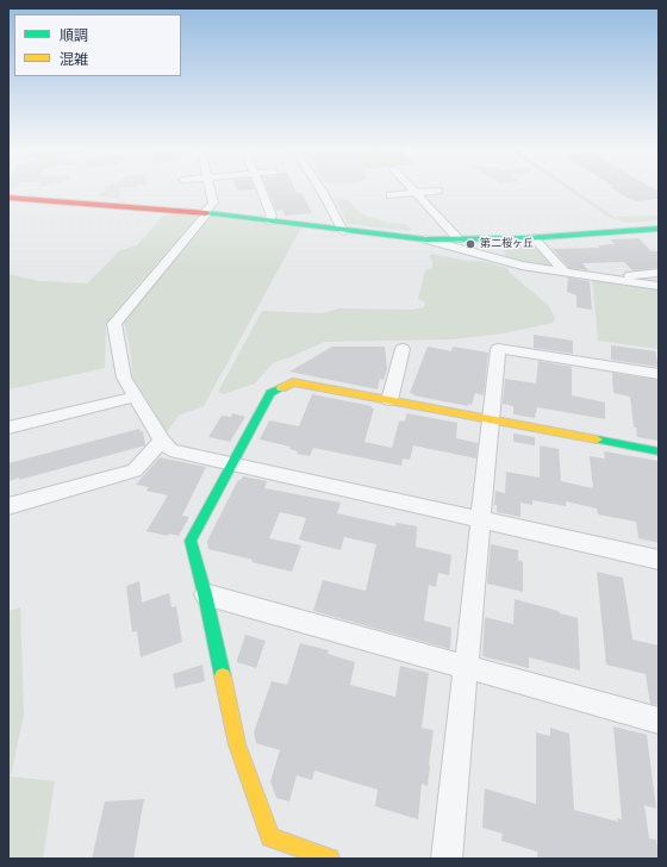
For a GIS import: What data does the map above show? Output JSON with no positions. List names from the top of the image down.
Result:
{
  "places": ["第二桜ヶ丘"],
  "legend": ["順調", "混雑"]
}
